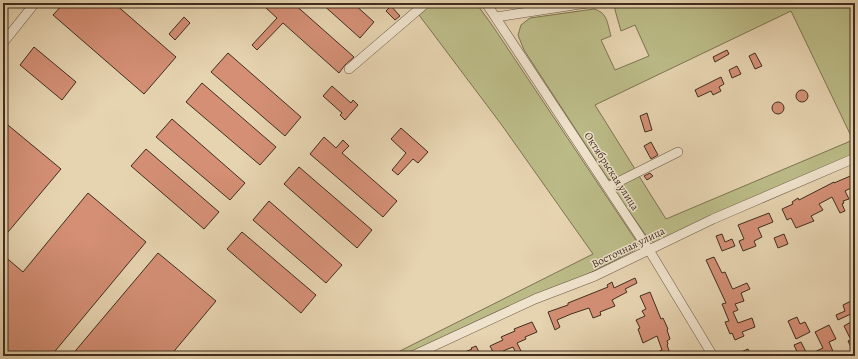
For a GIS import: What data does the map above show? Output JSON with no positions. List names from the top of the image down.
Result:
{
  "streets": {
    "street": ["Октябрьская улица", "Восточная улица"]
  },
  "crossings": [
    ["Октябрьская улица", "Восточная улица"]
  ]
}
